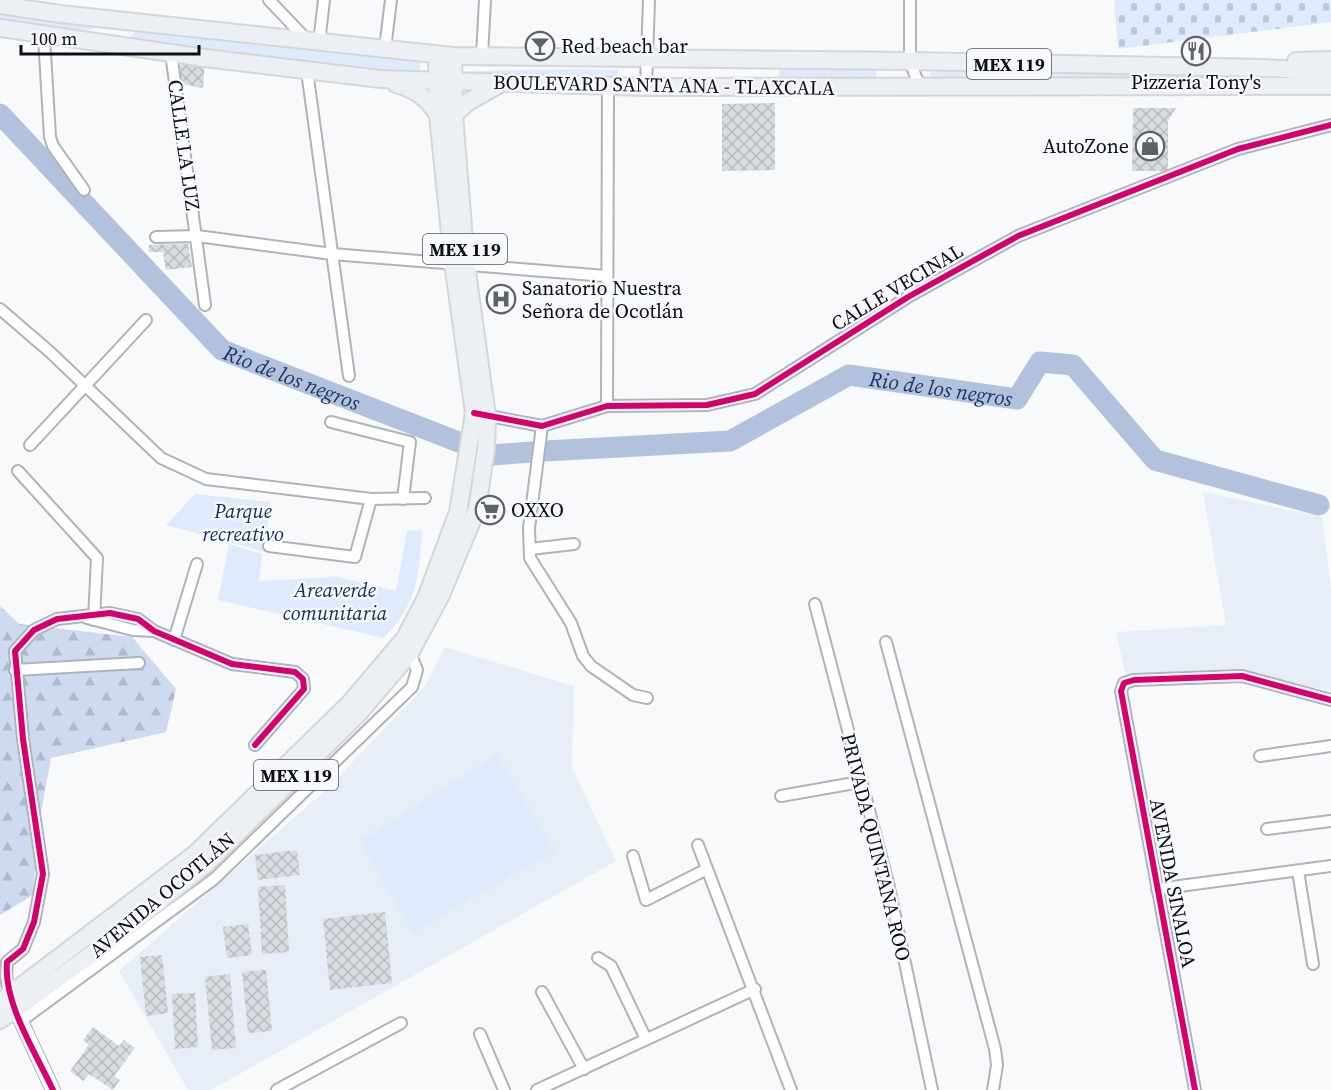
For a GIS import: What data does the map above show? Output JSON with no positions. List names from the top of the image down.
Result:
{
  "streets": {
    "main road": ["MEX 119", "BOULEVARD SANTA ANA - TLAXCALA", "AVENIDA OCOTLÁN"],
    "street": [
      "CALLE LA LUZ",
      "CALLE VECINAL",
      "PRIVADA QUINTANA ROO",
      "AVENIDA SINALOA"
    ]
  },
  "crossings": [
    ["BOULEVARD SANTA ANA - TLAXCALA", "CALLE LA LUZ"],
    ["BOULEVARD SANTA ANA - TLAXCALA", "AVENIDA OCOTLÁN"],
    ["CALLE VECINAL", "AVENIDA OCOTLÁN"]
  ],
  "water": ["Rio de los negros"],
  "parks": ["Parque recreativo", "Areaverde comunitaria"],
  "places": {
    "bar": ["Red beach bar"],
    "restaurant": ["Pizzería Tony's"],
    "shop": ["AutoZone"],
    "hospital": ["Sanatorio Nuestra Señora de Ocotlán"],
    "supermarket": ["OXXO"]
  },
  "scale_bar": "100 m"
}
